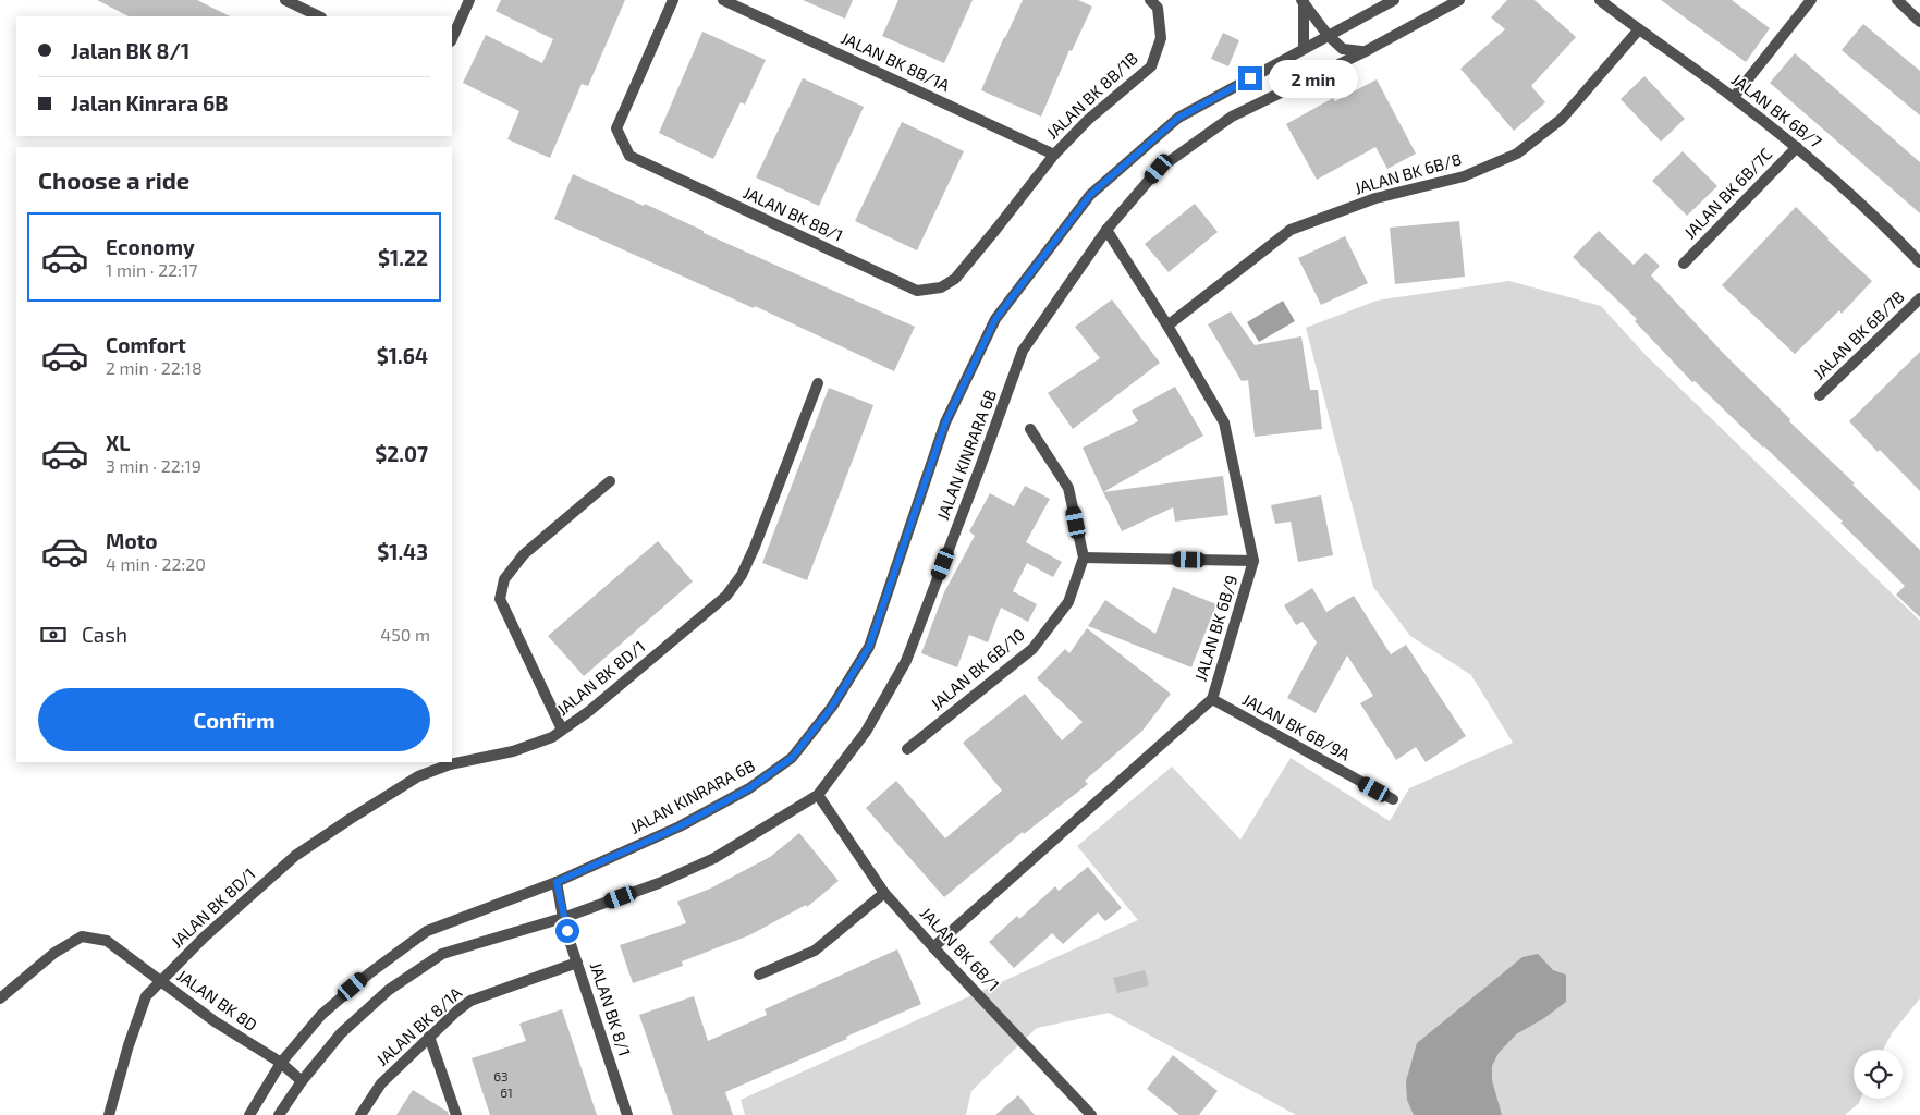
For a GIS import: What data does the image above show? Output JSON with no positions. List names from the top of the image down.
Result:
{
  "streets": {
    "street": [
      "JALAN BK 8B/1A",
      "JALAN BK 8B/1B",
      "JALAN BK 6B/7",
      "JALAN BK 6B/8",
      "JALAN BK 6B/7C",
      "JALAN BK 8B/1",
      "JALAN BK 6B/7B",
      "JALAN KINRARA 6B",
      "JALAN BK 6B/9",
      "JALAN BK 6B/10",
      "JALAN BK 8D/1",
      "JALAN BK 6B/9A",
      "JALAN BK 6B/1",
      "JALAN BK 8D",
      "JALAN BK 8/1",
      "JALAN BK 8/1A"
    ]
  },
  "crossings": [
    ["JALAN BK 8B/1A", "JALAN BK 8B/1B"],
    ["JALAN BK 8B/1A", "JALAN BK 8B/1"],
    ["JALAN BK 8B/1B", "JALAN BK 8B/1"],
    ["JALAN BK 6B/7", "JALAN BK 6B/8"],
    ["JALAN BK 6B/7", "JALAN BK 6B/7C"],
    ["JALAN BK 6B/8", "JALAN BK 6B/9"],
    ["JALAN KINRARA 6B", "JALAN BK 6B/9"],
    ["JALAN KINRARA 6B", "JALAN BK 6B/1"],
    ["JALAN KINRARA 6B", "JALAN BK 8D"],
    ["JALAN KINRARA 6B", "JALAN BK 8/1"],
    ["JALAN BK 6B/9", "JALAN BK 6B/9A"],
    ["JALAN BK 6B/9", "JALAN BK 6B/1"],
    ["JALAN BK 8D/1", "JALAN BK 8D"],
    ["JALAN BK 8/1", "JALAN BK 8/1A"]
  ],
  "house_numbers": ["63", "61"],
  "page": {
    "banner": ["Jalan BK 8/1", "Jalan Kinrara 6B"],
    "bubble": "2 min",
    "heading": "Choose a ride",
    "list": [
      {
        "name": "Economy",
        "note": "1 min · 22:17",
        "value": "$1.22"
      },
      {
        "name": "Comfort",
        "note": "2 min · 22:18",
        "value": "$1.64"
      },
      {
        "name": "XL",
        "note": "3 min · 22:19",
        "value": "$2.07"
      },
      {
        "name": "Moto",
        "note": "4 min · 22:20",
        "value": "$1.43"
      }
    ],
    "pay": ["Cash", "450 m"],
    "buttons": "Confirm"
  }
}
